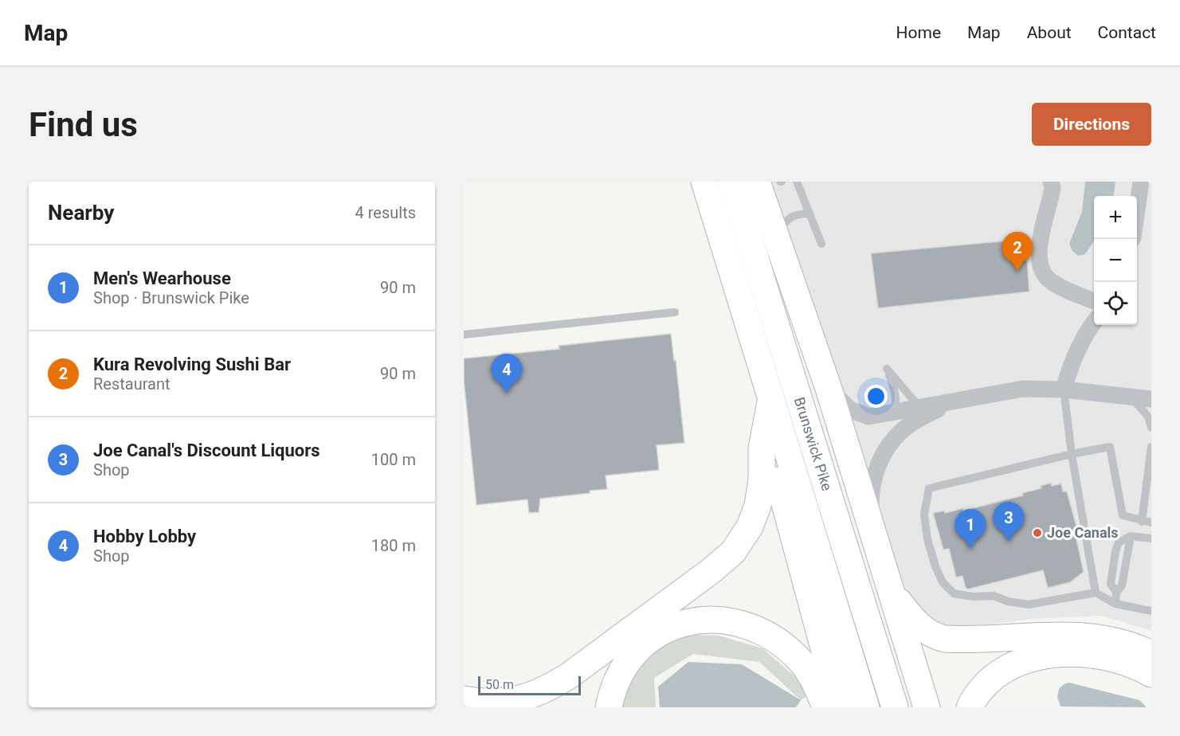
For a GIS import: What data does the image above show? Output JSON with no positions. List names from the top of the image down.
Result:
{
  "streets": {
    "highway": ["Brunswick Pike"]
  },
  "places": ["Joe Canals"],
  "scale_bar": "50 m",
  "page": {
    "header": "Map",
    "nav": [
      "Home",
      "Map",
      "About",
      "Contact"
    ],
    "buttons": "Directions",
    "title": "Find us",
    "heading": ["Nearby", "4 results"],
    "map_buttons": ["+", "−"],
    "pins": [
      "2",
      "4",
      "3",
      "1"
    ],
    "list": [
      {
        "mark": "1",
        "name": "Men's Wearhouse",
        "note": "Shop · Brunswick Pike",
        "value": "90 m"
      },
      {
        "mark": "2",
        "name": "Kura Revolving Sushi Bar",
        "note": "Restaurant",
        "value": "90 m"
      },
      {
        "mark": "3",
        "name": "Joe Canal's Discount Liquors",
        "note": "Shop",
        "value": "100 m"
      },
      {
        "mark": "4",
        "name": "Hobby Lobby",
        "note": "Shop",
        "value": "180 m"
      }
    ],
    "scale": "50 m"
  }
}
